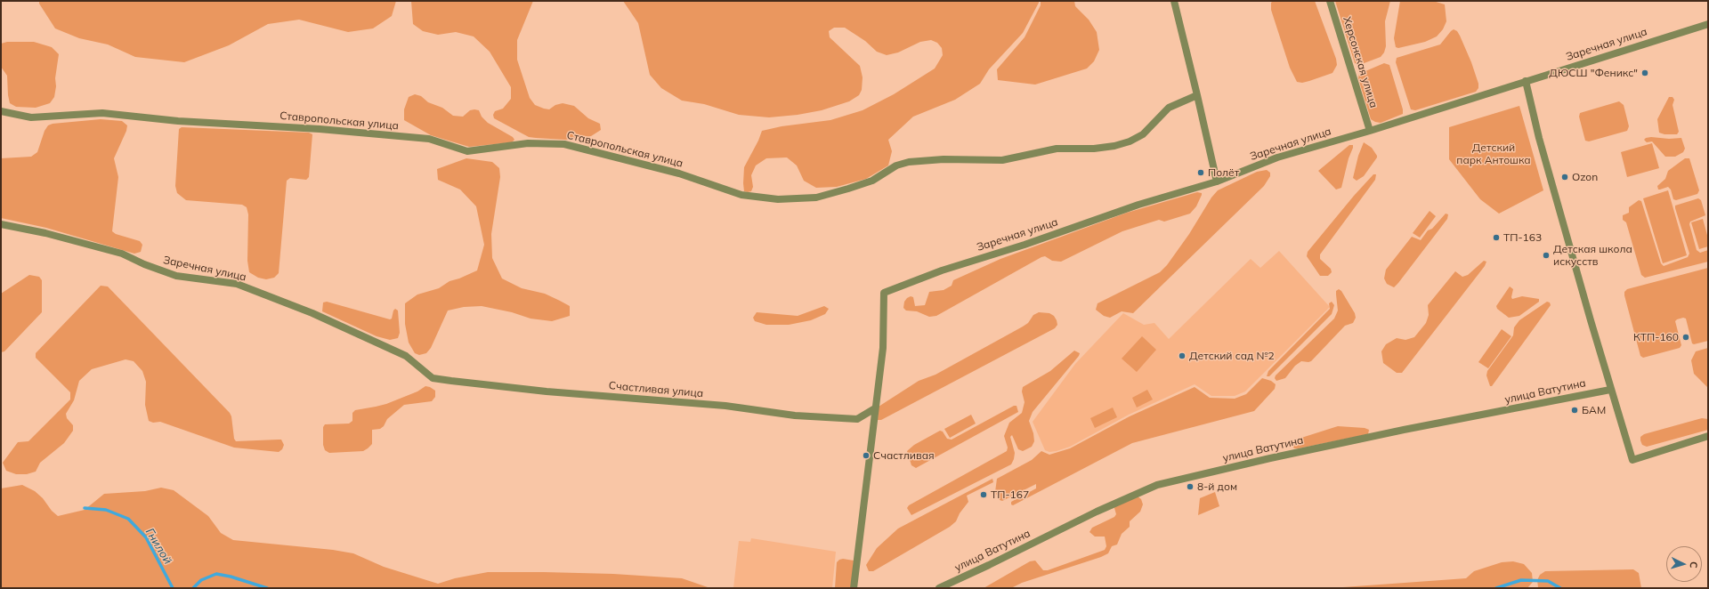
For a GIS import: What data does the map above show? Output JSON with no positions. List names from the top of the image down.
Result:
{
  "streets": {
    "street": [
      "Заречная улица",
      "Херсонская улица",
      "Ставропольская улица",
      "Счастливая улица",
      "улица Ватутина"
    ]
  },
  "crossings": [
    ["Заречная улица", "Херсонская улица"],
    ["Заречная улица", "Счастливая улица"]
  ],
  "water": ["Гнилой"],
  "parks": ["Детский парк Антошка"],
  "places": [
    "ДЮСШ \"Феникс\"",
    "Полёт",
    "Ozon",
    "ТП-163",
    "Детская школа искусств",
    "КТП-160",
    "Детский сад №2",
    "БАМ",
    "Счастливая",
    "8-й дом",
    "ТП-167"
  ],
  "north": "right"
}
